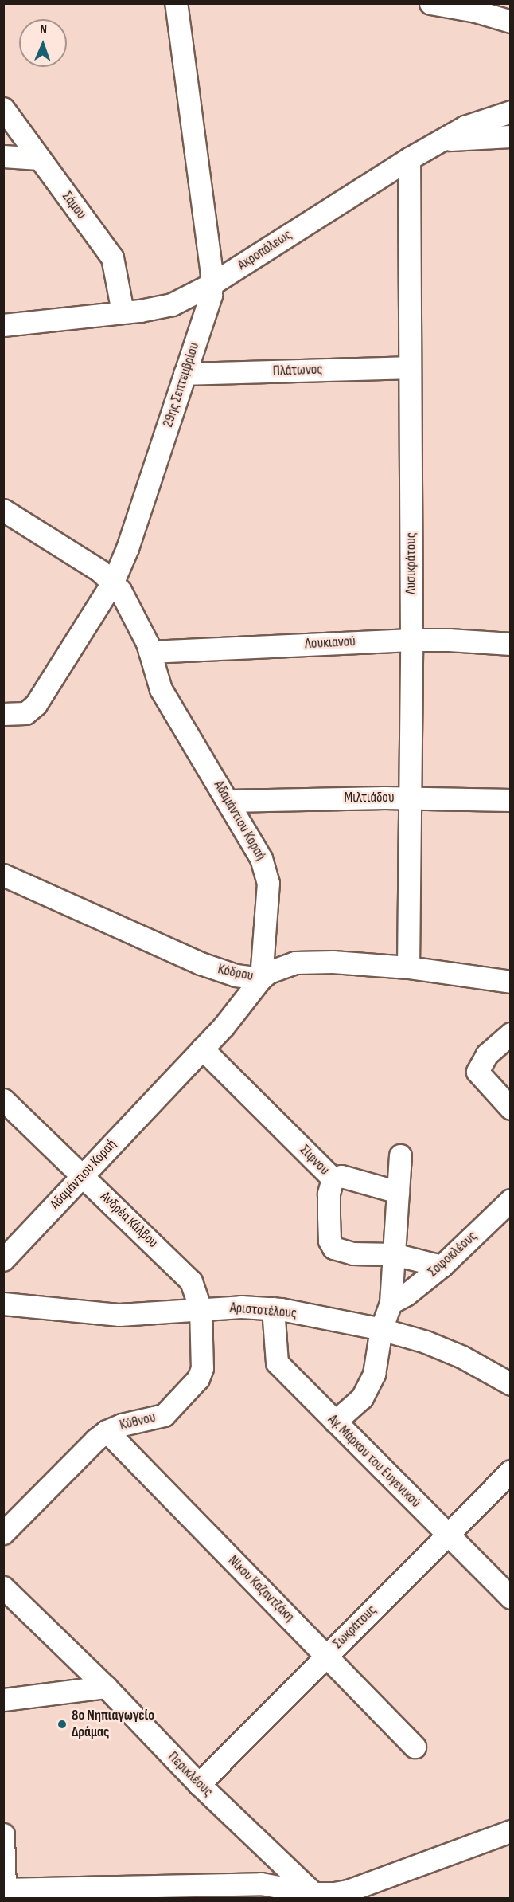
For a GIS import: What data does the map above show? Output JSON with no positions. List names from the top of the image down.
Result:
{
  "streets": {
    "street": [
      "Σάμου",
      "Ακροπόλεως",
      "Πλάτωνος",
      "29ης Σεπτεμβρίου",
      "Λυσικράτους",
      "Λουκιανού",
      "Μιλτιάδου",
      "Αδαμάντιου Κοραή",
      "Κόδρου",
      "Σίφνου",
      "Ανδρέα Κάλβου",
      "Σοφοκλέους",
      "Αριστοτέλους",
      "Κύθνου",
      "Αγ. Μάρκου του Ευγενικού",
      "Νίκου Καζαντζάκη",
      "Σωκράτους",
      "Περικλέους"
    ]
  },
  "crossings": [
    ["Σάμου", "Ακροπόλεως"],
    ["Ακροπόλεως", "29ης Σεπτεμβρίου"],
    ["Ακροπόλεως", "Λυσικράτους"],
    ["Πλάτωνος", "29ης Σεπτεμβρίου"],
    ["Πλάτωνος", "Λυσικράτους"],
    ["29ης Σεπτεμβρίου", "Αδαμάντιου Κοραή"],
    ["Λυσικράτους", "Λουκιανού"],
    ["Λυσικράτους", "Μιλτιάδου"],
    ["Λυσικράτους", "Κόδρου"],
    ["Λουκιανού", "Αδαμάντιου Κοραή"],
    ["Μιλτιάδου", "Αδαμάντιου Κοραή"],
    ["Αδαμάντιου Κοραή", "Κόδρου"],
    ["Αδαμάντιου Κοραή", "Σίφνου"],
    ["Αδαμάντιου Κοραή", "Ανδρέα Κάλβου"],
    ["Ανδρέα Κάλβου", "Αριστοτέλους"],
    ["Ανδρέα Κάλβου", "Κύθνου"],
    ["Αριστοτέλους", "Κύθνου"],
    ["Αριστοτέλους", "Αγ. Μάρκου του Ευγενικού"],
    ["Κύθνου", "Νίκου Καζαντζάκη"],
    ["Αγ. Μάρκου του Ευγενικού", "Σωκράτους"],
    ["Νίκου Καζαντζάκη", "Σωκράτους"],
    ["Σωκράτους", "Περικλέους"]
  ],
  "places": ["8ο Νηπιαγωγείο Δράμας"],
  "north": "top"
}
